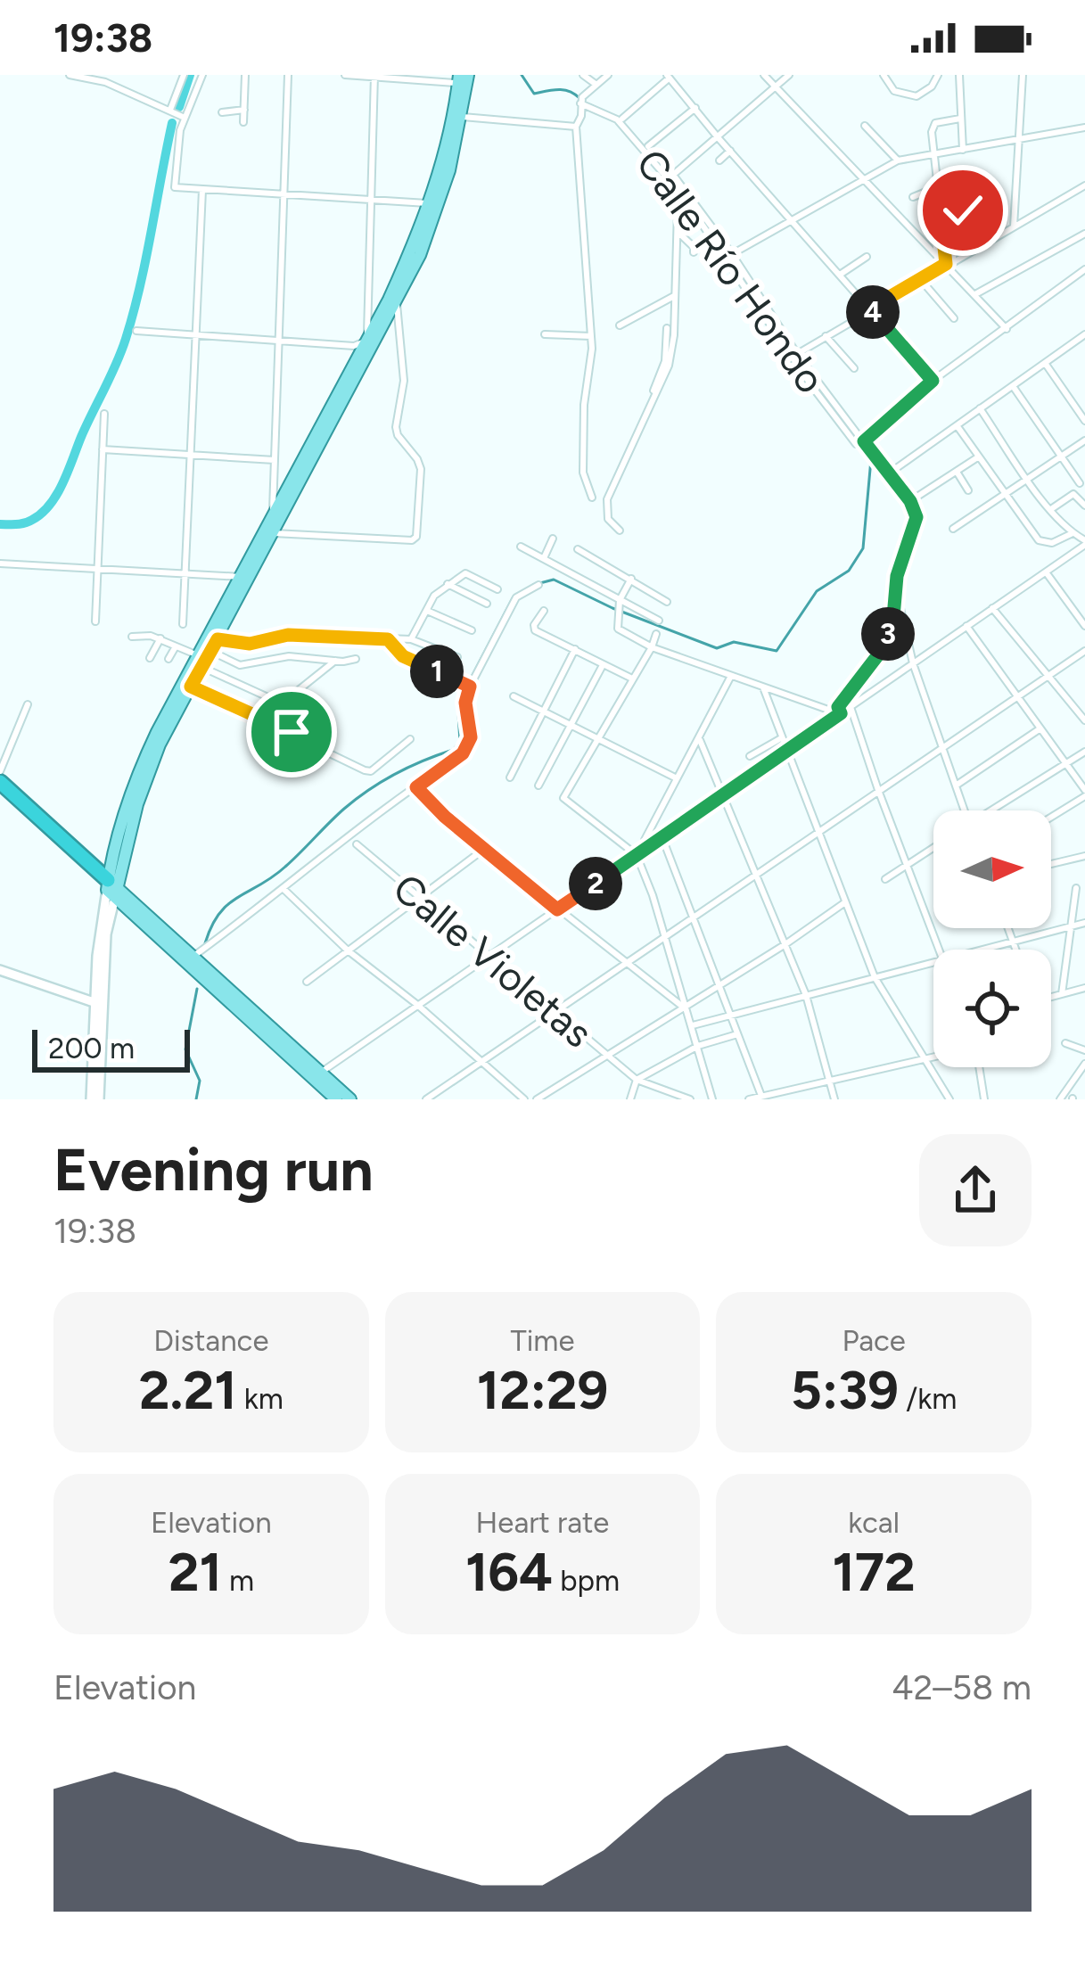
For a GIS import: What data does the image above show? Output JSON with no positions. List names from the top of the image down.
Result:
{
  "streets": {
    "street": ["Calle Río Hondo", "Calle Violetas"]
  },
  "scale_bar": "200 m",
  "north": "right",
  "page": {
    "status": "19:38",
    "pins": [
      "4",
      "3",
      "1",
      "2"
    ],
    "scale": "200 m",
    "heading": ["Evening run", "19:38"],
    "stats": [
      ["Distance", "2.21 km"],
      ["Time", "12:29"],
      ["Pace", "5:39 /km"],
      ["Elevation", "21 m"],
      ["Heart rate", "164 bpm"],
      ["kcal", "172"]
    ],
    "chart": ["Elevation", "42–58 m"]
  }
}
